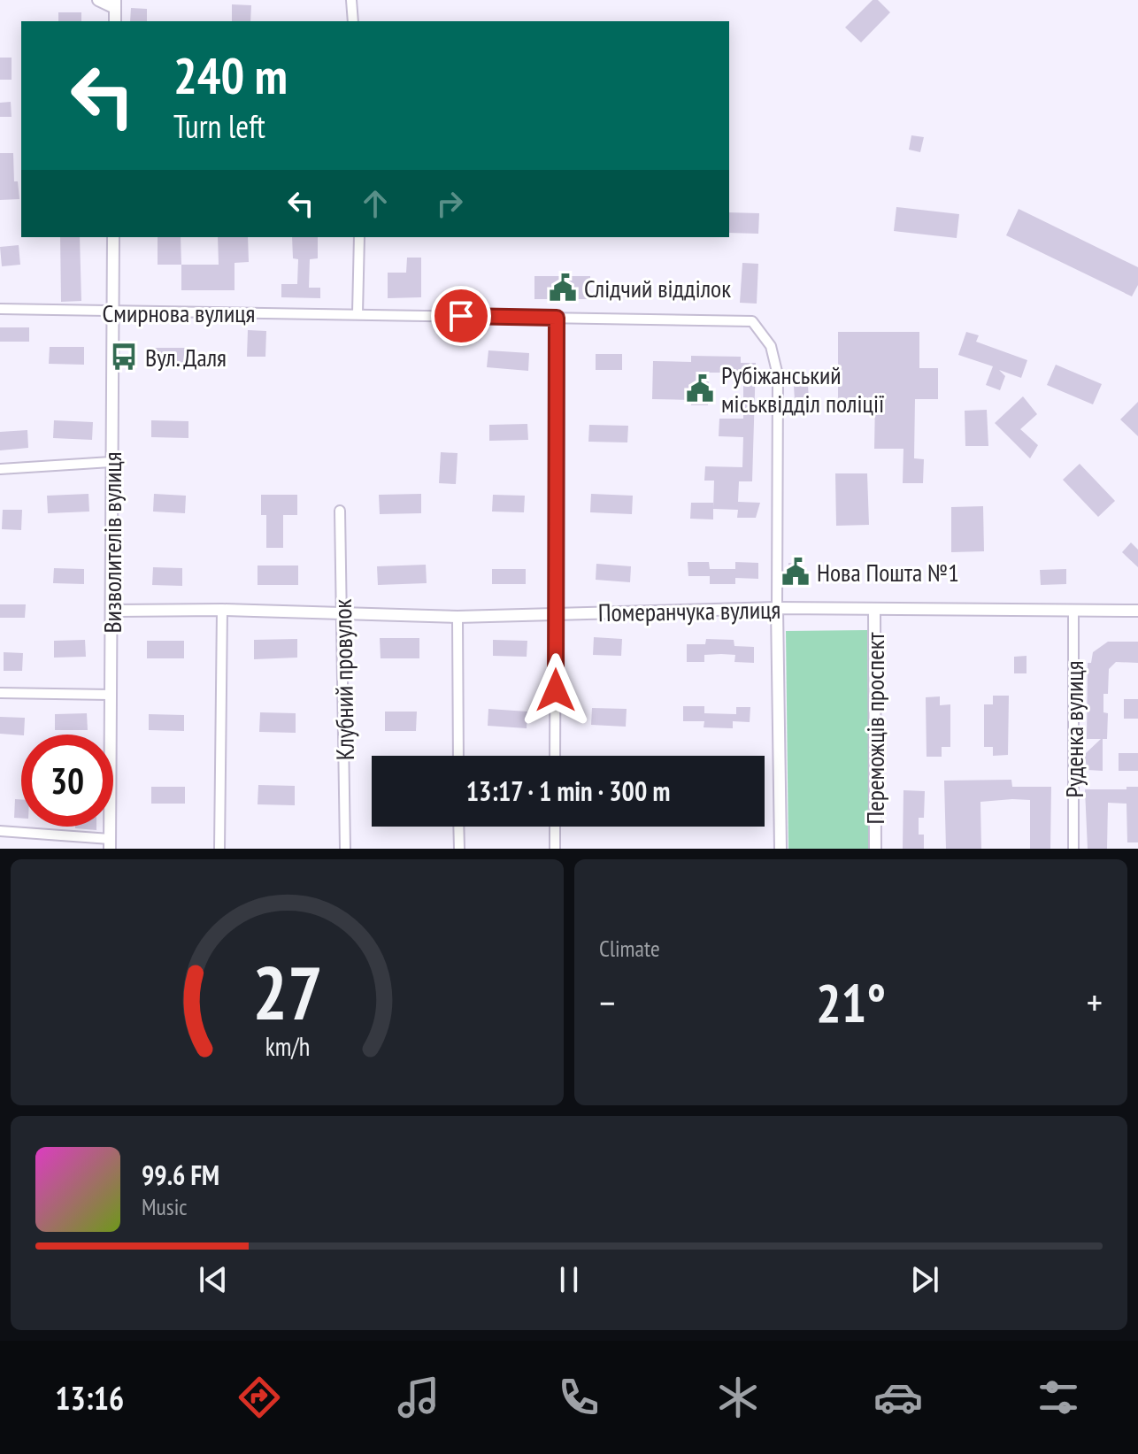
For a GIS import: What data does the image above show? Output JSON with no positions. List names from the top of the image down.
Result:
{
  "streets": {
    "street": [
      "Смирнова вулиця",
      "Визволителів вулиця",
      "Померанчука вулиця",
      "Клубний провулок",
      "Переможців проспект",
      "Руденка вулиця"
    ]
  },
  "crossings": [
    ["Смирнова вулиця", "Визволителів вулиця"],
    ["Смирнова вулиця", "Померанчука вулиця"],
    ["Визволителів вулиця", "Померанчука вулиця"],
    ["Померанчука вулиця", "Клубний провулок"],
    ["Померанчука вулиця", "Переможців проспект"],
    ["Померанчука вулиця", "Руденка вулиця"]
  ],
  "places": {
    "public building": ["Слідчий відділок", "Рубіжанський міськвідділ поліції", "Нова Пошта №1"],
    "bus stop": ["Вул. Даля"]
  },
  "page": {
    "turn": ["240 m", "Turn left"],
    "limit": "30",
    "trip": "13:17 · 1 min · 300 m",
    "tile": "Climate",
    "heat": ["−", "21°", "+"],
    "song": ["99.6 FM", "Music"],
    "tabs": "13:16",
    "gauge": ["27", "km/h"]
  }
}
